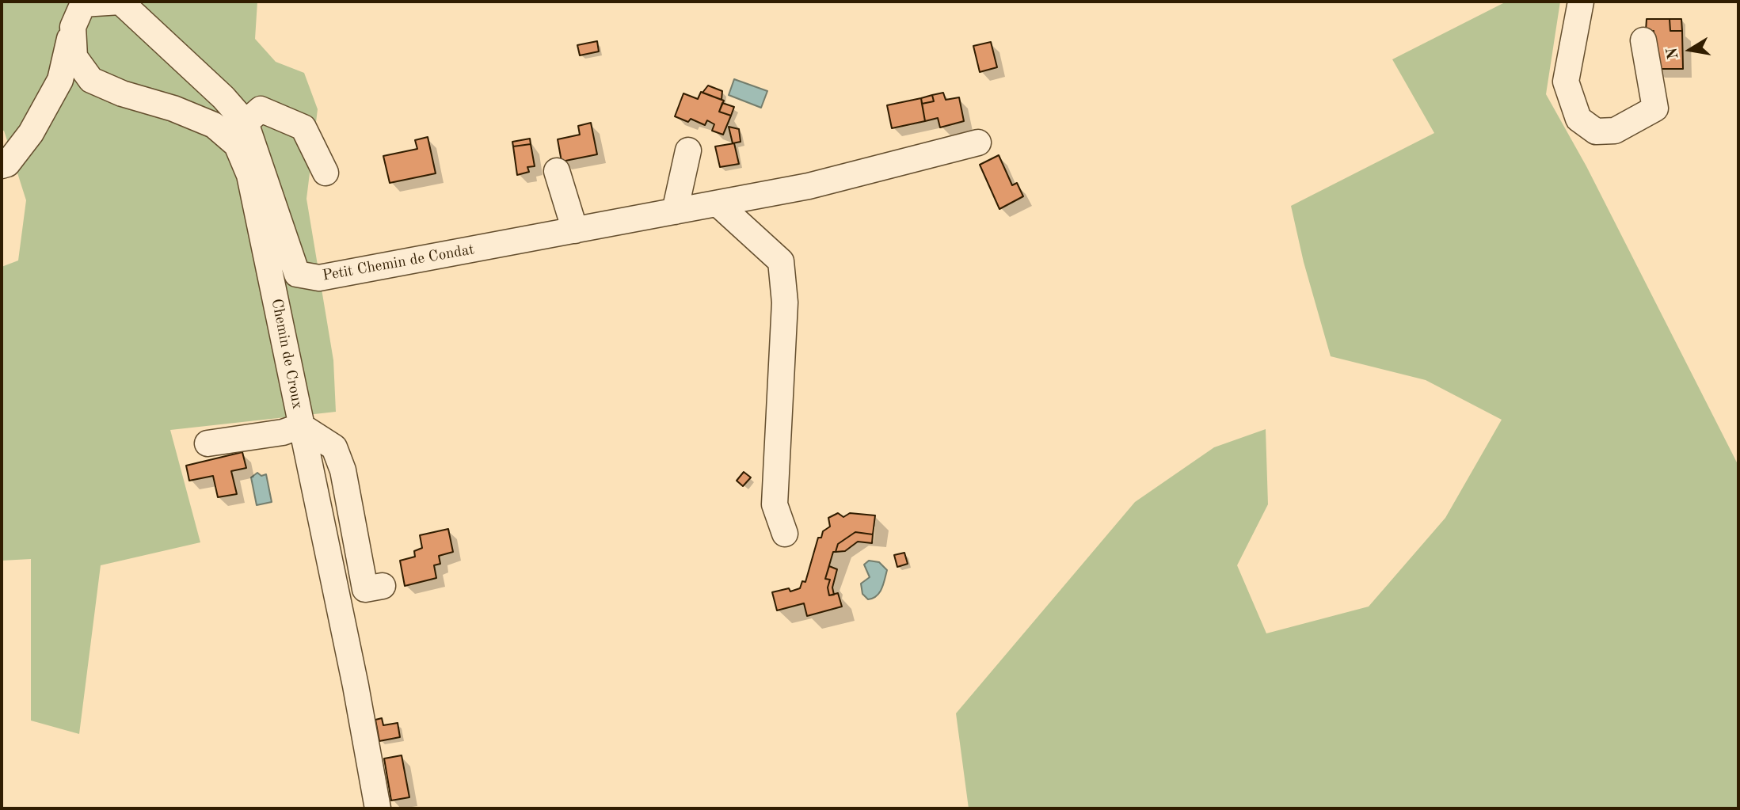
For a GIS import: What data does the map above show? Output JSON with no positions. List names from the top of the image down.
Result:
{
  "streets": {
    "street": ["Petit Chemin de Condat", "Chemin de Croux"]
  },
  "crossings": [
    ["Petit Chemin de Condat", "Chemin de Croux"]
  ],
  "north": "left"
}
